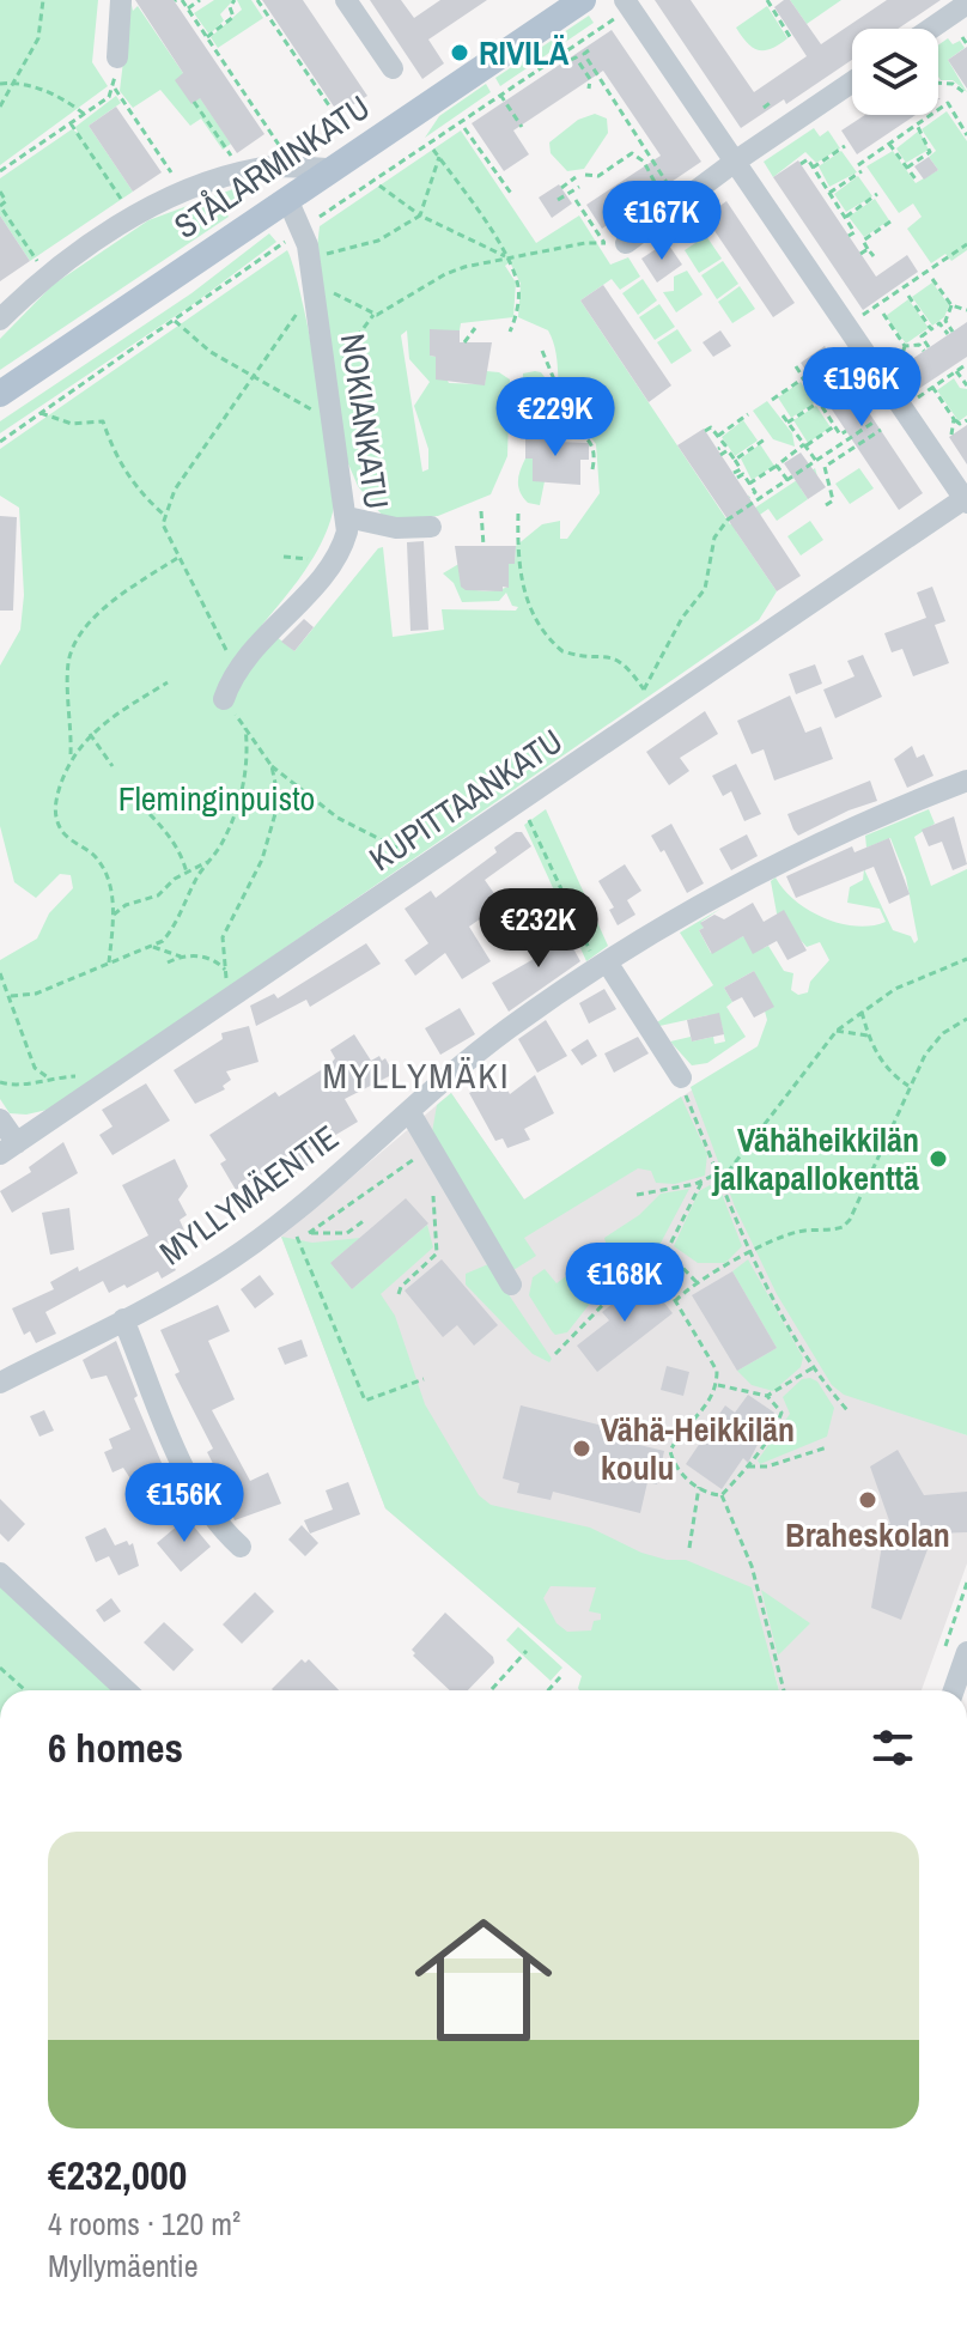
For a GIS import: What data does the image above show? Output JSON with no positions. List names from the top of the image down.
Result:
{
  "streets": {
    "main road": ["STÅLARMINKATU"],
    "street": ["NOKIANKATU", "KUPITTAANKATU", "MYLLYMÄENTIE"]
  },
  "crossings": [
    ["STÅLARMINKATU", "NOKIANKATU"]
  ],
  "districts": ["MYLLYMÄKI"],
  "parks": ["Fleminginpuisto"],
  "places": [
    "RIVILÄ",
    "Vähäheikkilän jalkapallokenttä",
    "Vähä-Heikkilän koulu",
    "Braheskolan"
  ],
  "page": {
    "price": [
      "€167K",
      "€196K",
      "€229K",
      "€232K",
      "€168K",
      "€156K"
    ],
    "heading": "6 homes",
    "list": [
      {
        "name": "€232,000",
        "note": "4 rooms · 120 m² · Myllymäentie"
      }
    ]
  }
}
